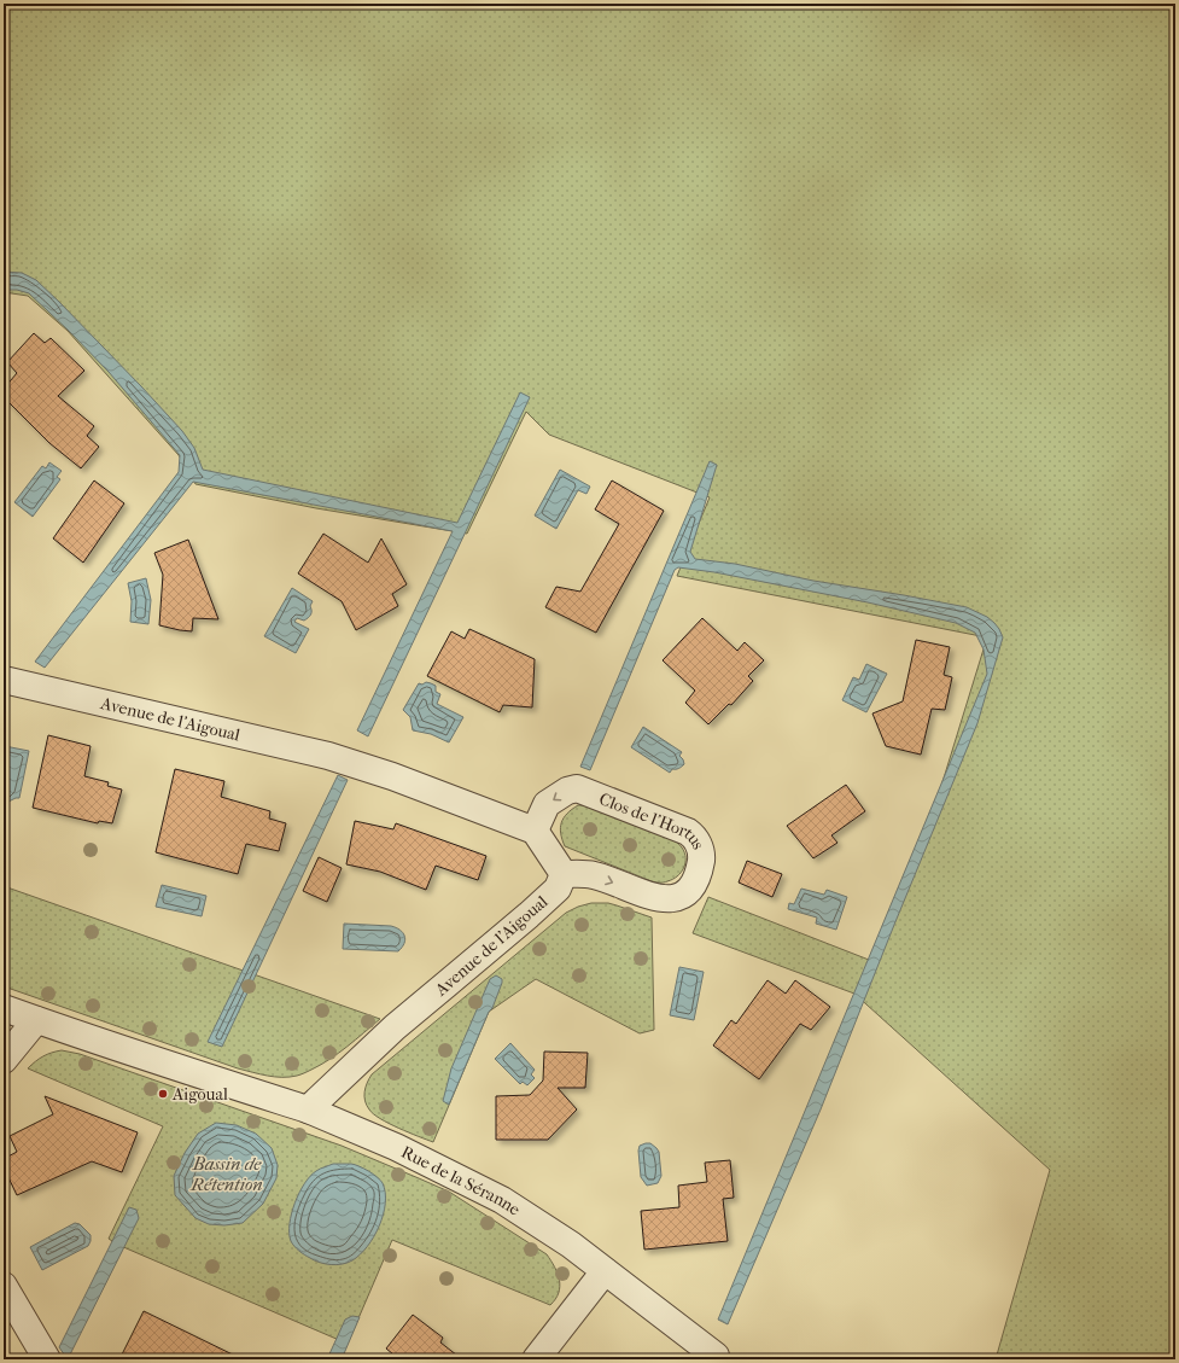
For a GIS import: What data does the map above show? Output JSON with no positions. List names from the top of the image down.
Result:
{
  "streets": {
    "street": ["Avenue de l'Aigoual", "Clos de l'Hortus", "Rue de la Séranne"]
  },
  "crossings": [
    ["Avenue de l'Aigoual", "Clos de l'Hortus"],
    ["Avenue de l'Aigoual", "Rue de la Séranne"]
  ],
  "water": ["Bassin de Rétention"],
  "places": ["Aigoual"]
}
